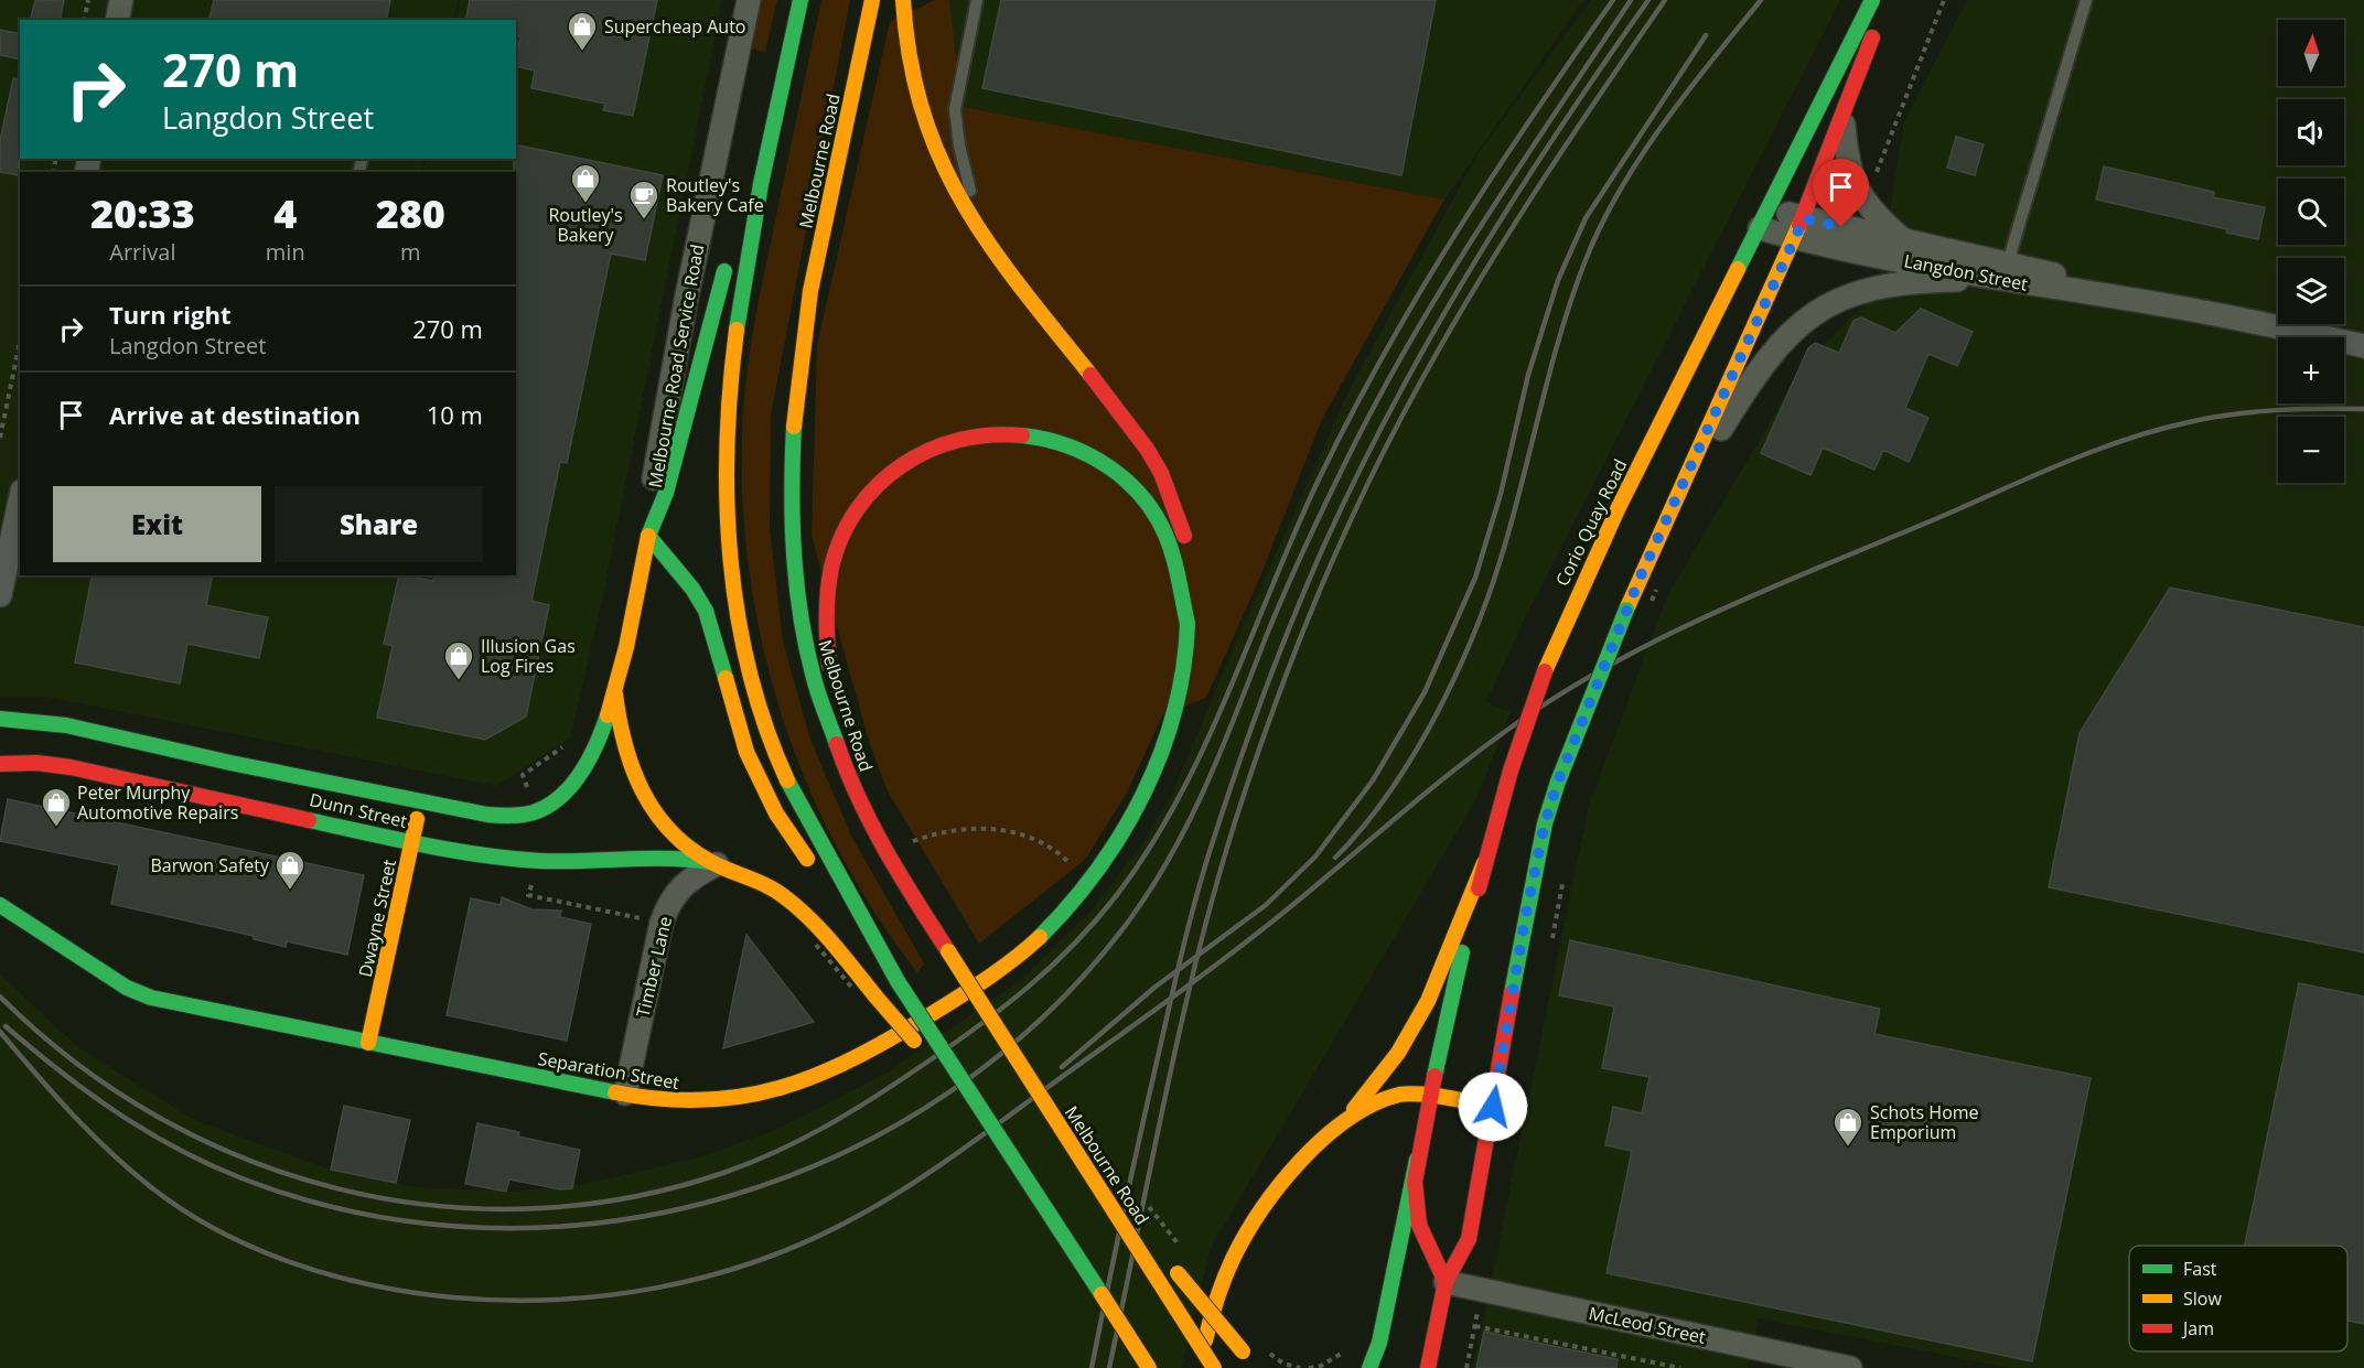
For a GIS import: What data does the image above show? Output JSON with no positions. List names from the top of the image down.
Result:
{
  "streets": {
    "main road": [
      "Melbourne Road",
      "Melbourne Road Service Road",
      "Corio Quay Road",
      "Dunn Street",
      "Dwayne Street",
      "Separation Street"
    ],
    "street": ["Langdon Street", "Timber Lane", "McLeod Street"]
  },
  "crossings": [
    ["Langdon Street", "Corio Quay Road"],
    ["Melbourne Road Service Road", "Dunn Street"],
    ["Corio Quay Road", "McLeod Street"],
    ["Dunn Street", "Dwayne Street"],
    ["Dunn Street", "Timber Lane"],
    ["Dwayne Street", "Separation Street"],
    ["Timber Lane", "Separation Street"]
  ],
  "places": {
    "shop": [
      "Supercheap Auto",
      "Routley's Bakery",
      "Illusion Gas Log Fires",
      "Peter Murphy Automotive Repairs",
      "Barwon Safety",
      "Schots Home Emporium"
    ],
    "cafe": ["Routley's Bakery Cafe"]
  },
  "legend": ["Fast", "Slow", "Jam"],
  "north": "top",
  "page": {
    "map_buttons": ["+", "−"],
    "turn": ["270 m", "Langdon Street"],
    "eta": [
      "20:33",
      "Arrival",
      "4",
      "min",
      "280",
      "m"
    ],
    "list": [
      {
        "name": "Turn right",
        "note": "Langdon Street",
        "value": "270 m"
      },
      {
        "name": "Arrive at destination",
        "value": "10 m"
      }
    ],
    "buttons": ["Exit", "Share"]
  }
}
